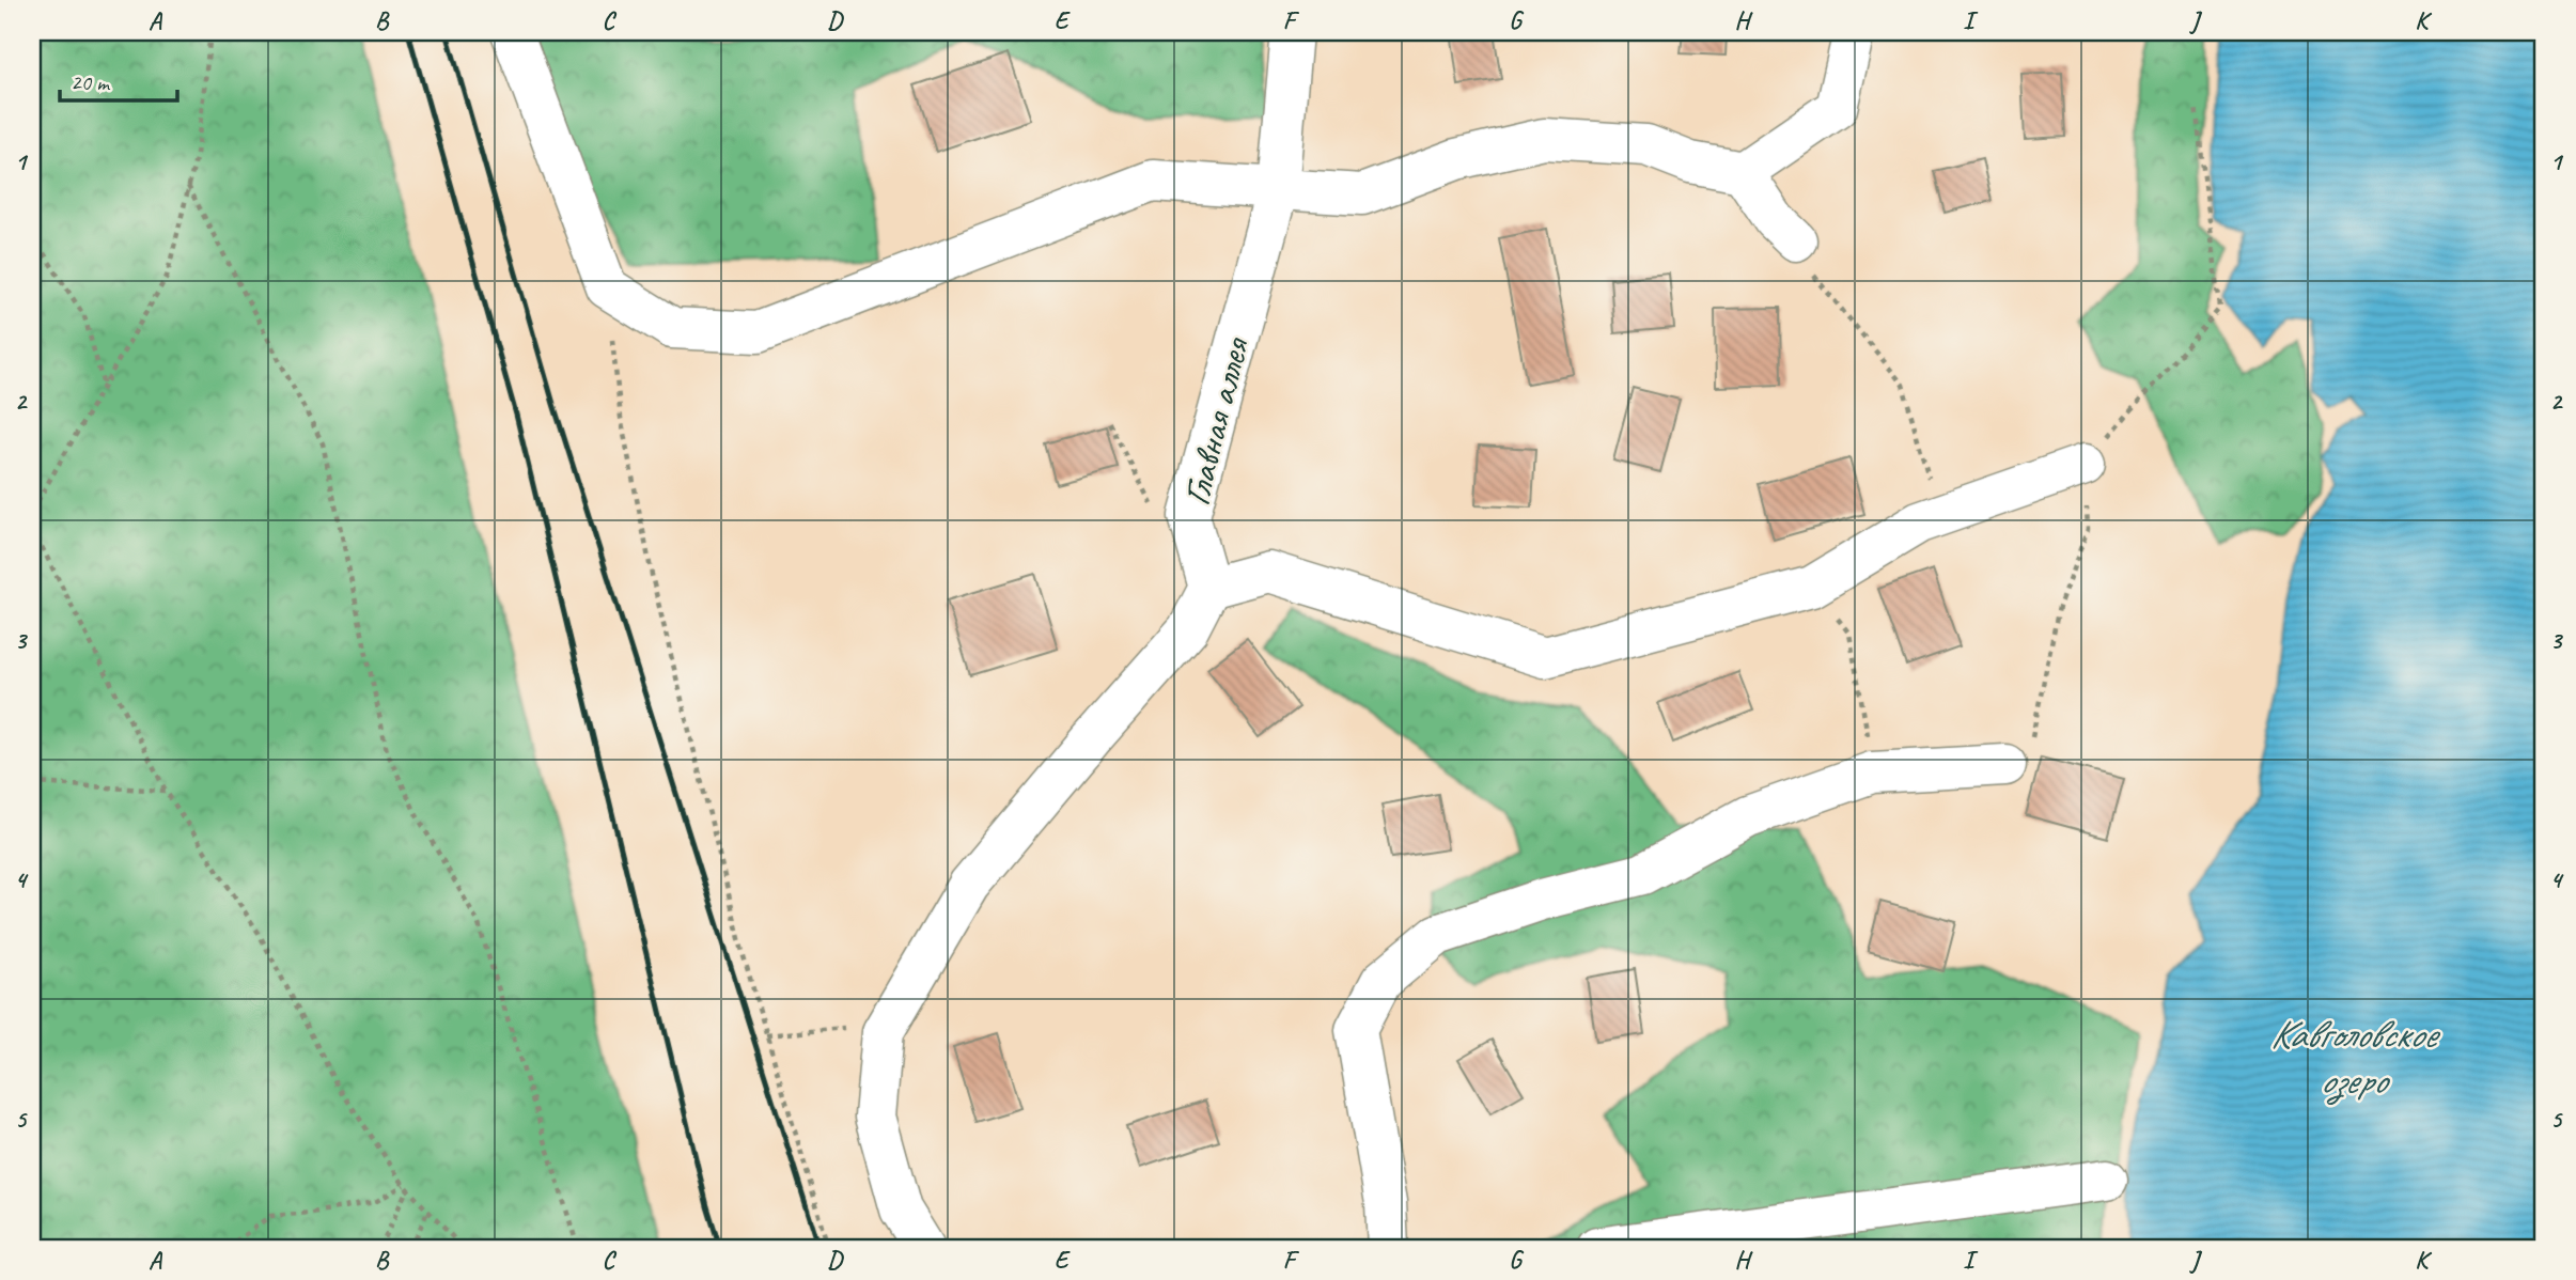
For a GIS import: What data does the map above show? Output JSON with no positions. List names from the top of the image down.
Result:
{
  "streets": {
    "street": ["Главная аллея"]
  },
  "water": ["Кавголовское озеро"],
  "scale_bar": "20 m",
  "grid": {
    "columns": [
      "A",
      "B",
      "C",
      "D",
      "E",
      "F",
      "G",
      "H",
      "I",
      "J",
      "K"
    ],
    "rows": [
      "1",
      "2",
      "3",
      "4",
      "5"
    ]
  }
}
